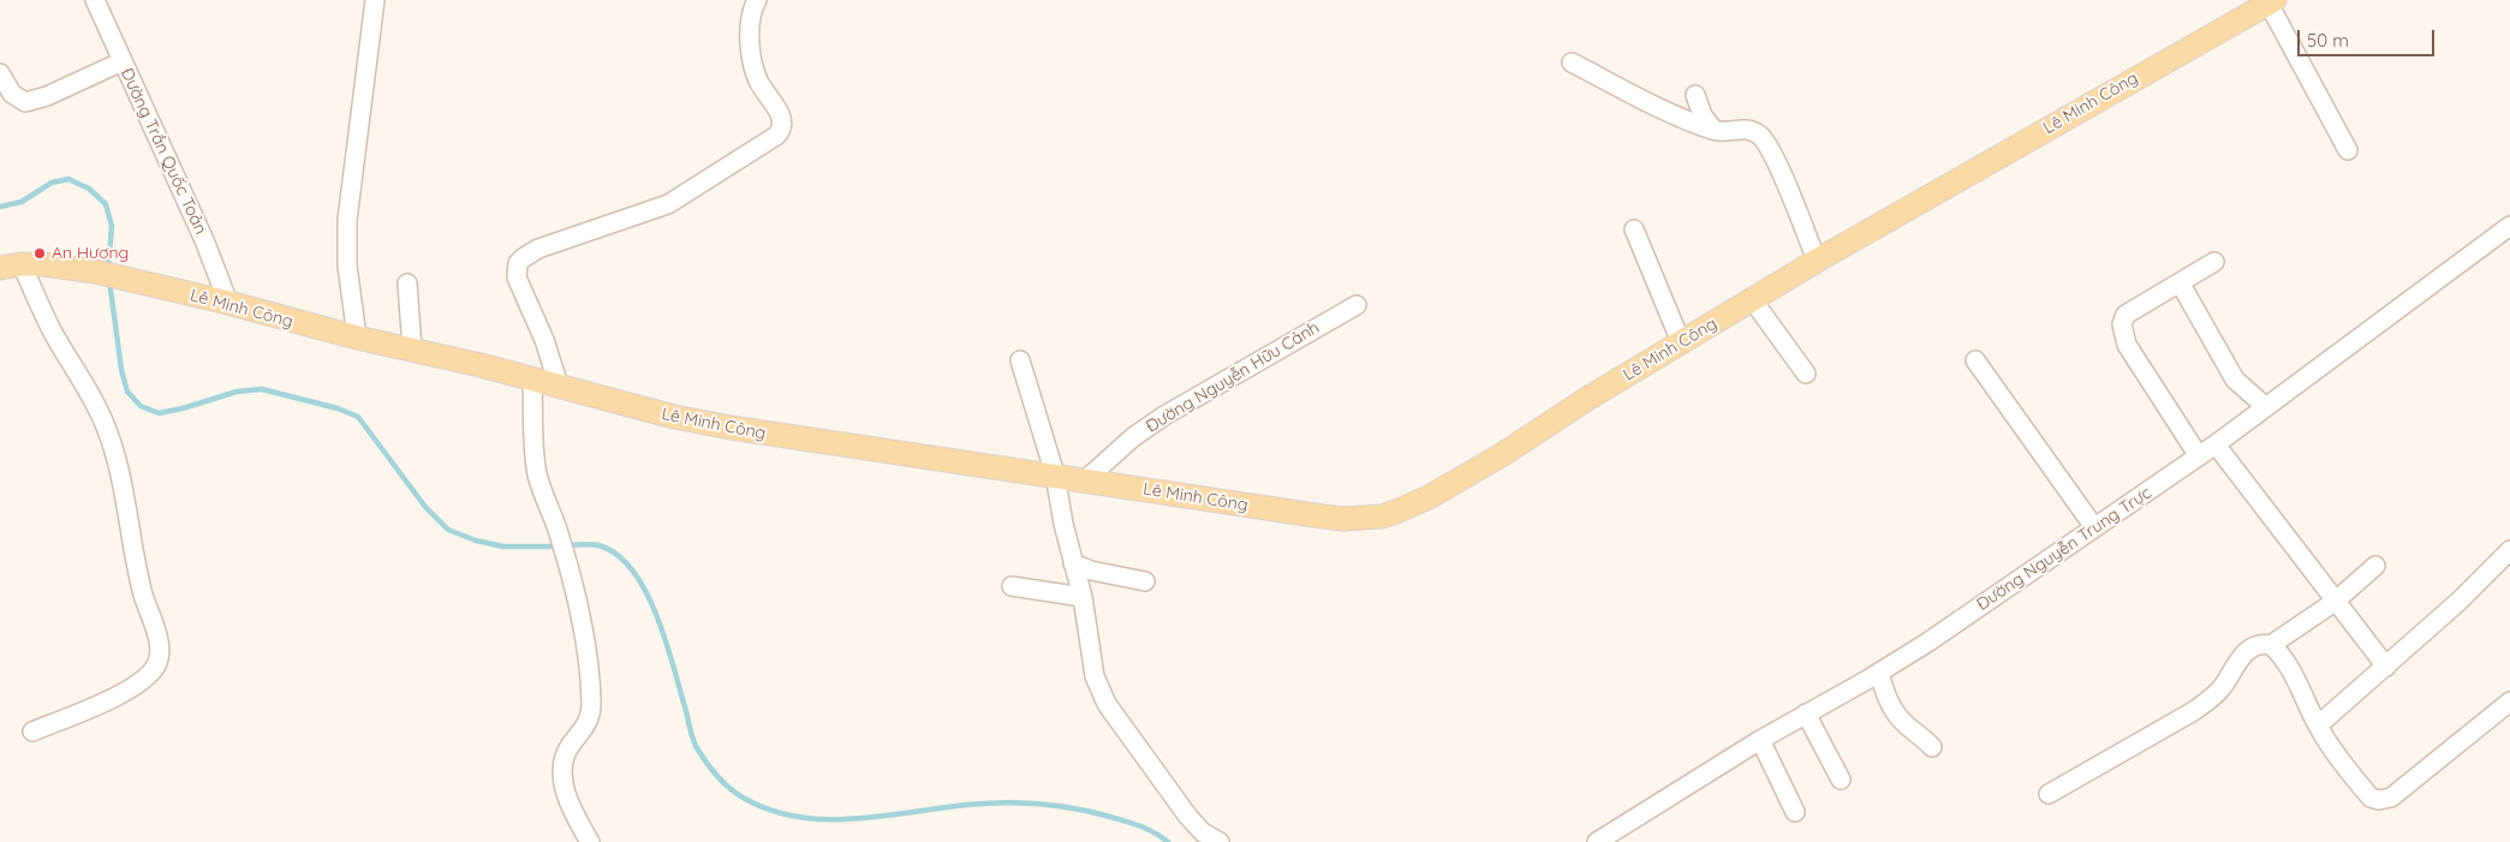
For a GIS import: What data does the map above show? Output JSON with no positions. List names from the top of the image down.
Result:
{
  "streets": {
    "main road": ["Lê Minh Công"],
    "street": ["Đường Trần Quốc Toản", "Đường Nguyễn Hữu Cảnh", "Đường Nguyễn Trung Trực"]
  },
  "crossings": [
    ["Lê Minh Công", "Đường Trần Quốc Toản"],
    ["Lê Minh Công", "Đường Nguyễn Hữu Cảnh"]
  ],
  "places": ["An Hương"],
  "scale_bar": "50 m"
}
